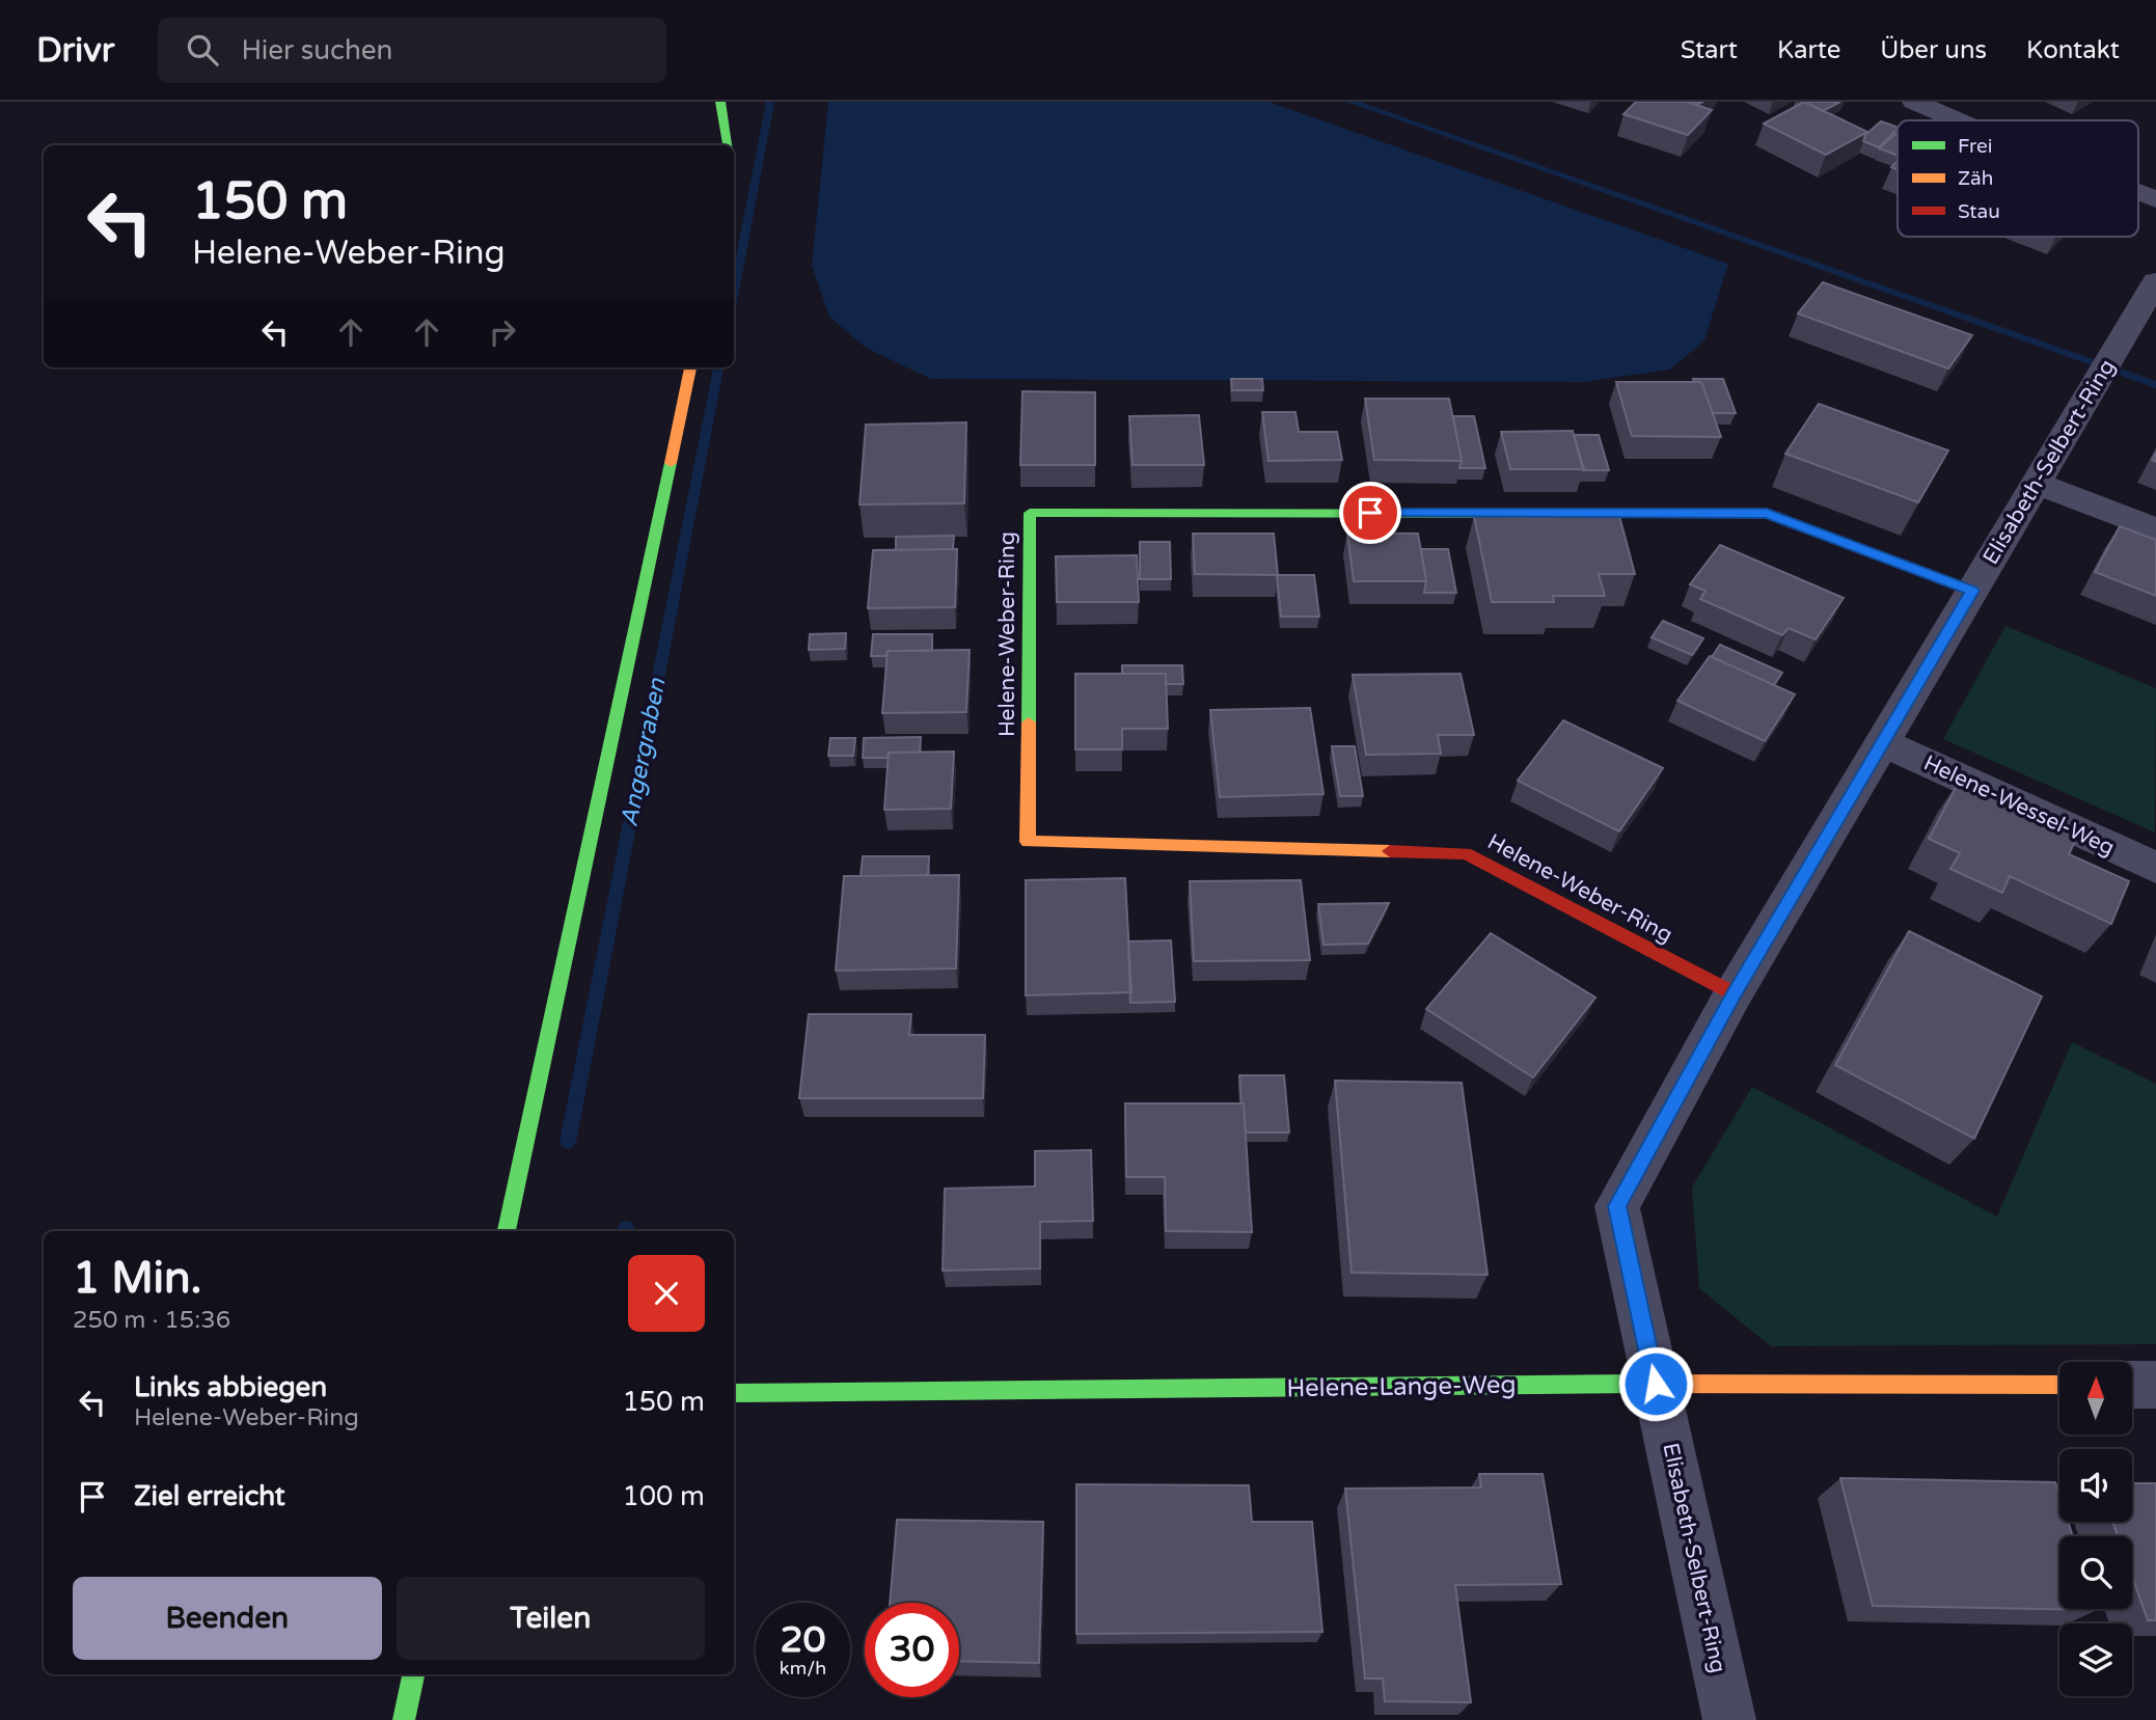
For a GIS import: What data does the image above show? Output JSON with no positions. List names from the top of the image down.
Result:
{
  "streets": {
    "street": [
      "Elisabeth-Selbert-Ring",
      "Helene-Weber-Ring",
      "Helene-Wessel-Weg",
      "Helene-Lange-Weg"
    ]
  },
  "crossings": [
    ["Elisabeth-Selbert-Ring", "Helene-Weber-Ring"],
    ["Elisabeth-Selbert-Ring", "Helene-Wessel-Weg"],
    ["Elisabeth-Selbert-Ring", "Helene-Lange-Weg"]
  ],
  "water": ["Angergraben"],
  "legend": ["Frei", "Zäh", "Stau"],
  "north": "top",
  "page": {
    "header": "Drivr",
    "search": "Hier suchen",
    "nav": [
      "Start",
      "Karte",
      "Über uns",
      "Kontakt"
    ],
    "turn": ["150 m", "Helene-Weber-Ring"],
    "heading": ["1 Min.", "250 m · 15:36"],
    "list": [
      {
        "name": "Links abbiegen",
        "note": "Helene-Weber-Ring",
        "value": "150 m"
      },
      {
        "name": "Ziel erreicht",
        "value": "100 m"
      }
    ],
    "buttons": ["Beenden", "Teilen"],
    "speed": "20 km/h",
    "limit": "30"
  }
}
